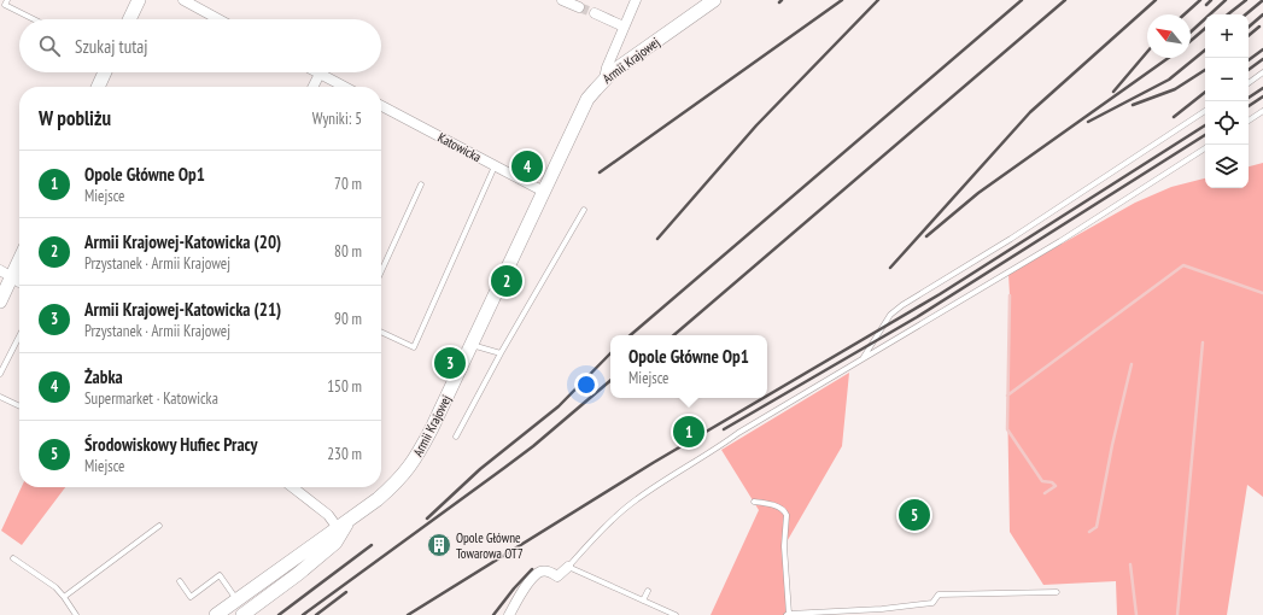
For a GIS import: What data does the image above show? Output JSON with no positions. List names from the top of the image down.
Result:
{
  "streets": {
    "street": ["Armii Krajowej", "Katowicka"]
  },
  "crossings": [
    ["Armii Krajowej", "Katowicka"]
  ],
  "places": {
    "building": ["Opole Główne Towarowa OT7"]
  },
  "north": "top left",
  "page": {
    "map_buttons": ["+", "−"],
    "search": "Szukaj tutaj",
    "heading": ["W pobliżu", "Wyniki: 5"],
    "pins": [
      "4",
      "2",
      "3",
      "1",
      "5"
    ],
    "list": [
      {
        "mark": "1",
        "name": "Opole Główne Op1",
        "note": "Miejsce",
        "value": "70 m"
      },
      {
        "mark": "2",
        "name": "Armii Krajowej-Katowicka (20)",
        "note": "Przystanek · Armii Krajowej",
        "value": "80 m"
      },
      {
        "mark": "3",
        "name": "Armii Krajowej-Katowicka (21)",
        "note": "Przystanek · Armii Krajowej",
        "value": "90 m"
      },
      {
        "mark": "4",
        "name": "Żabka",
        "note": "Supermarket · Katowicka",
        "value": "150 m"
      },
      {
        "mark": "5",
        "name": "Środowiskowy Hufiec Pracy",
        "note": "Miejsce",
        "value": "230 m"
      }
    ],
    "popup": ["Opole Główne Op1", "Miejsce"]
  }
}
